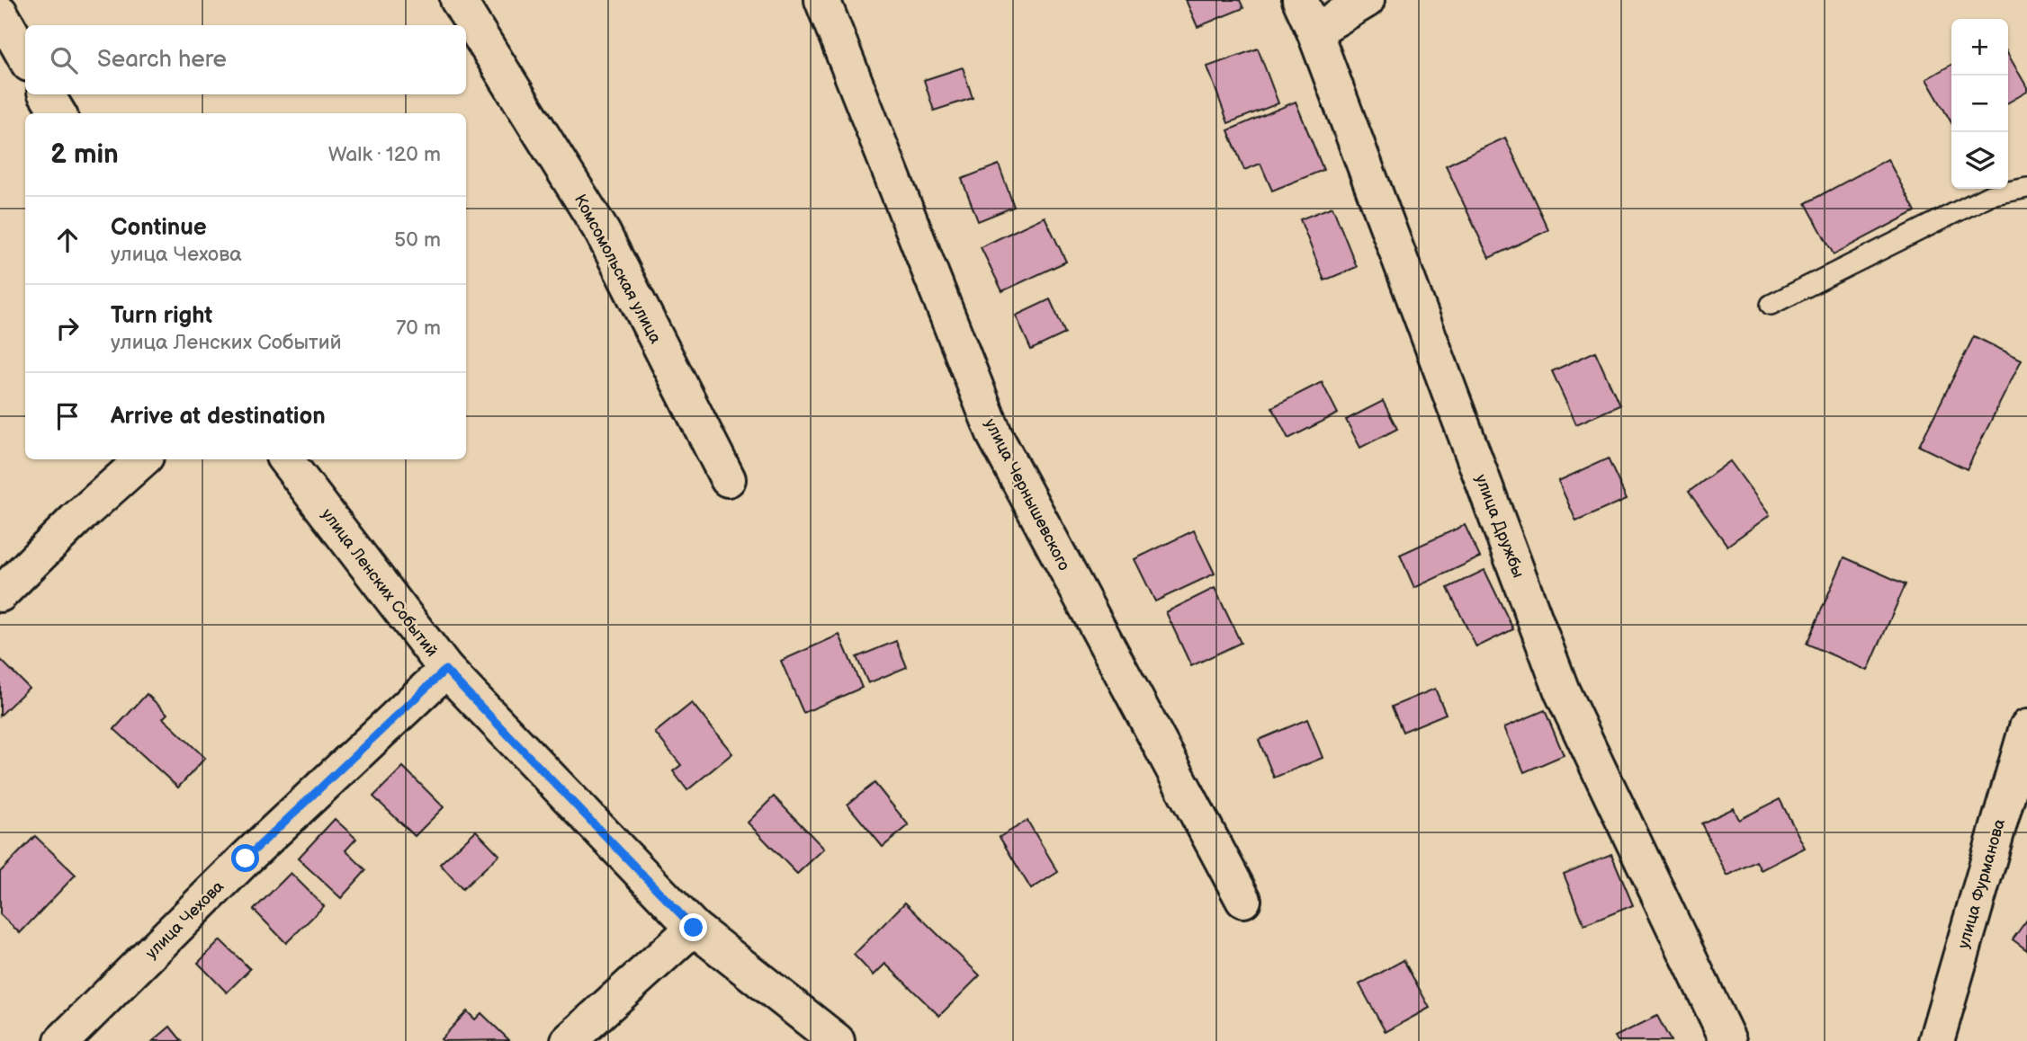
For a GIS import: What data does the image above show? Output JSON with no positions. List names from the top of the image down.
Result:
{
  "streets": {
    "street": [
      "Комсомольская улица",
      "улица Чернышевского",
      "улица Дружбы",
      "улица Ленских Событий",
      "улица Фурманова",
      "улица Чехова"
    ]
  },
  "crossings": [
    ["улица Ленских Событий", "улица Чехова"]
  ],
  "page": {
    "map_buttons": ["+", "−"],
    "search": "Search here",
    "heading": ["2 min", "Walk · 120 m"],
    "list": [
      ["Continue", "улица Чехова", "50 m"],
      ["Turn right", "улица Ленских Событий", "70 m"],
      "Arrive at destination"
    ]
  }
}
